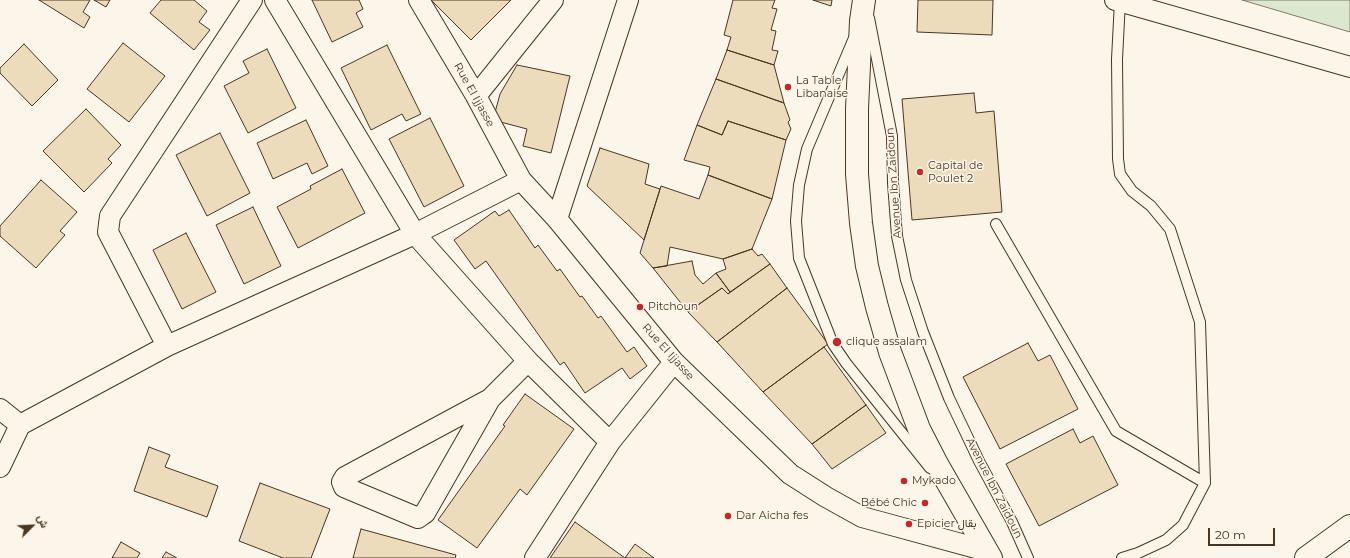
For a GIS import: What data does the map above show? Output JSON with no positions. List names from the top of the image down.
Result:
{
  "streets": {
    "street": ["Rue El Ijjasse", "Avenue Ibn Zaidoun"]
  },
  "crossings": [
    ["Rue El Ijjasse", "Avenue Ibn Zaidoun"]
  ],
  "places": [
    "La Table Libanaise",
    "Capital de Poulet 2",
    "Pitchoun",
    "clique assalam",
    "Mykado",
    "Bébé Chic",
    "Dar Aicha fes",
    "Epicier بقال"
  ],
  "scale_bar": "20 m",
  "north": "top right"
}
